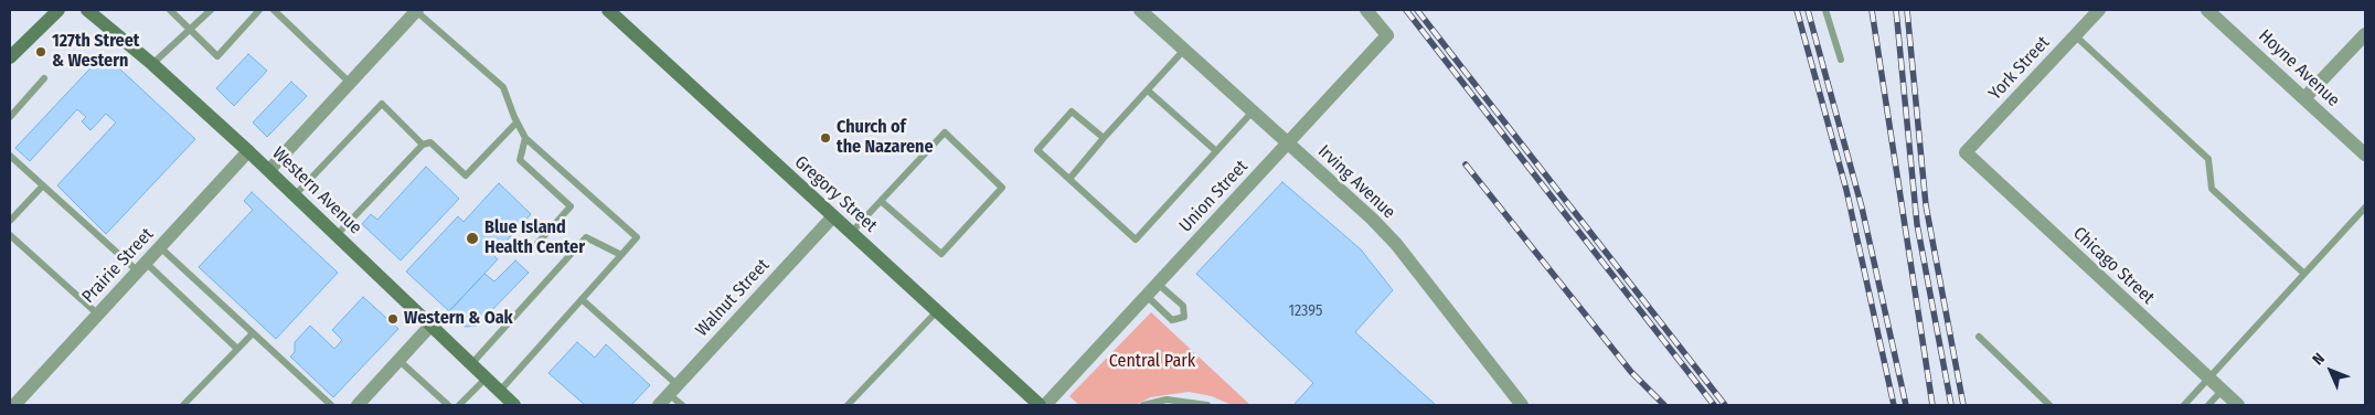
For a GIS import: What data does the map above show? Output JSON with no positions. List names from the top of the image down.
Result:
{
  "streets": {
    "main road": ["Western Avenue", "Gregory Street"],
    "street": [
      "York Street",
      "Hoyne Avenue",
      "Irving Avenue",
      "Union Street",
      "Prairie Street",
      "Chicago Street",
      "Walnut Street"
    ]
  },
  "crossings": [
    ["York Street", "Chicago Street"],
    ["Irving Avenue", "Union Street"],
    ["Western Avenue", "Prairie Street"],
    ["Gregory Street", "Walnut Street"]
  ],
  "parks": ["Central Park"],
  "places": [
    "127th Street & Western",
    "Church of the Nazarene",
    "Blue Island Health Center",
    "Western & Oak"
  ],
  "house_numbers": ["12395"],
  "north": "top left"
}
